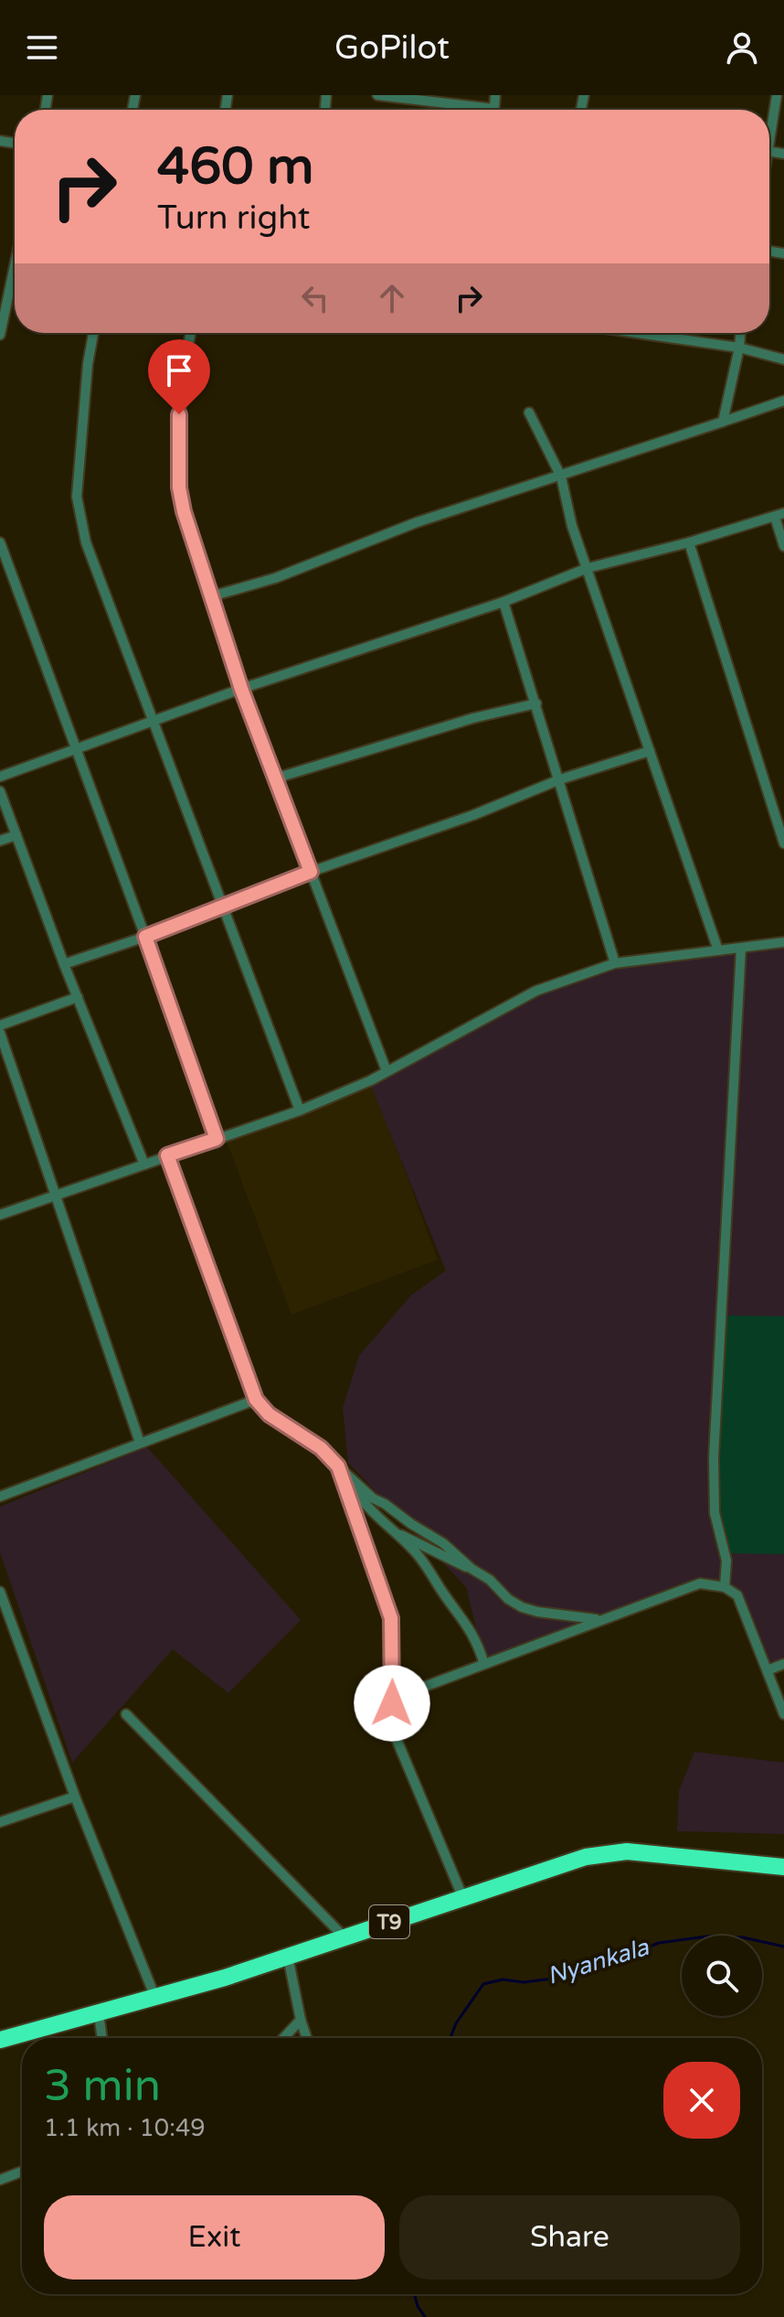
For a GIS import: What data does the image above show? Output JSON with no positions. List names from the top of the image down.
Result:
{
  "streets": {
    "highway": ["T9"]
  },
  "water": ["Nyankala"],
  "page": {
    "header": "GoPilot",
    "turn": ["460 m", "Turn right"],
    "heading": ["3 min", "1.1 km · 10:49"],
    "buttons": ["Exit", "Share"]
  }
}
